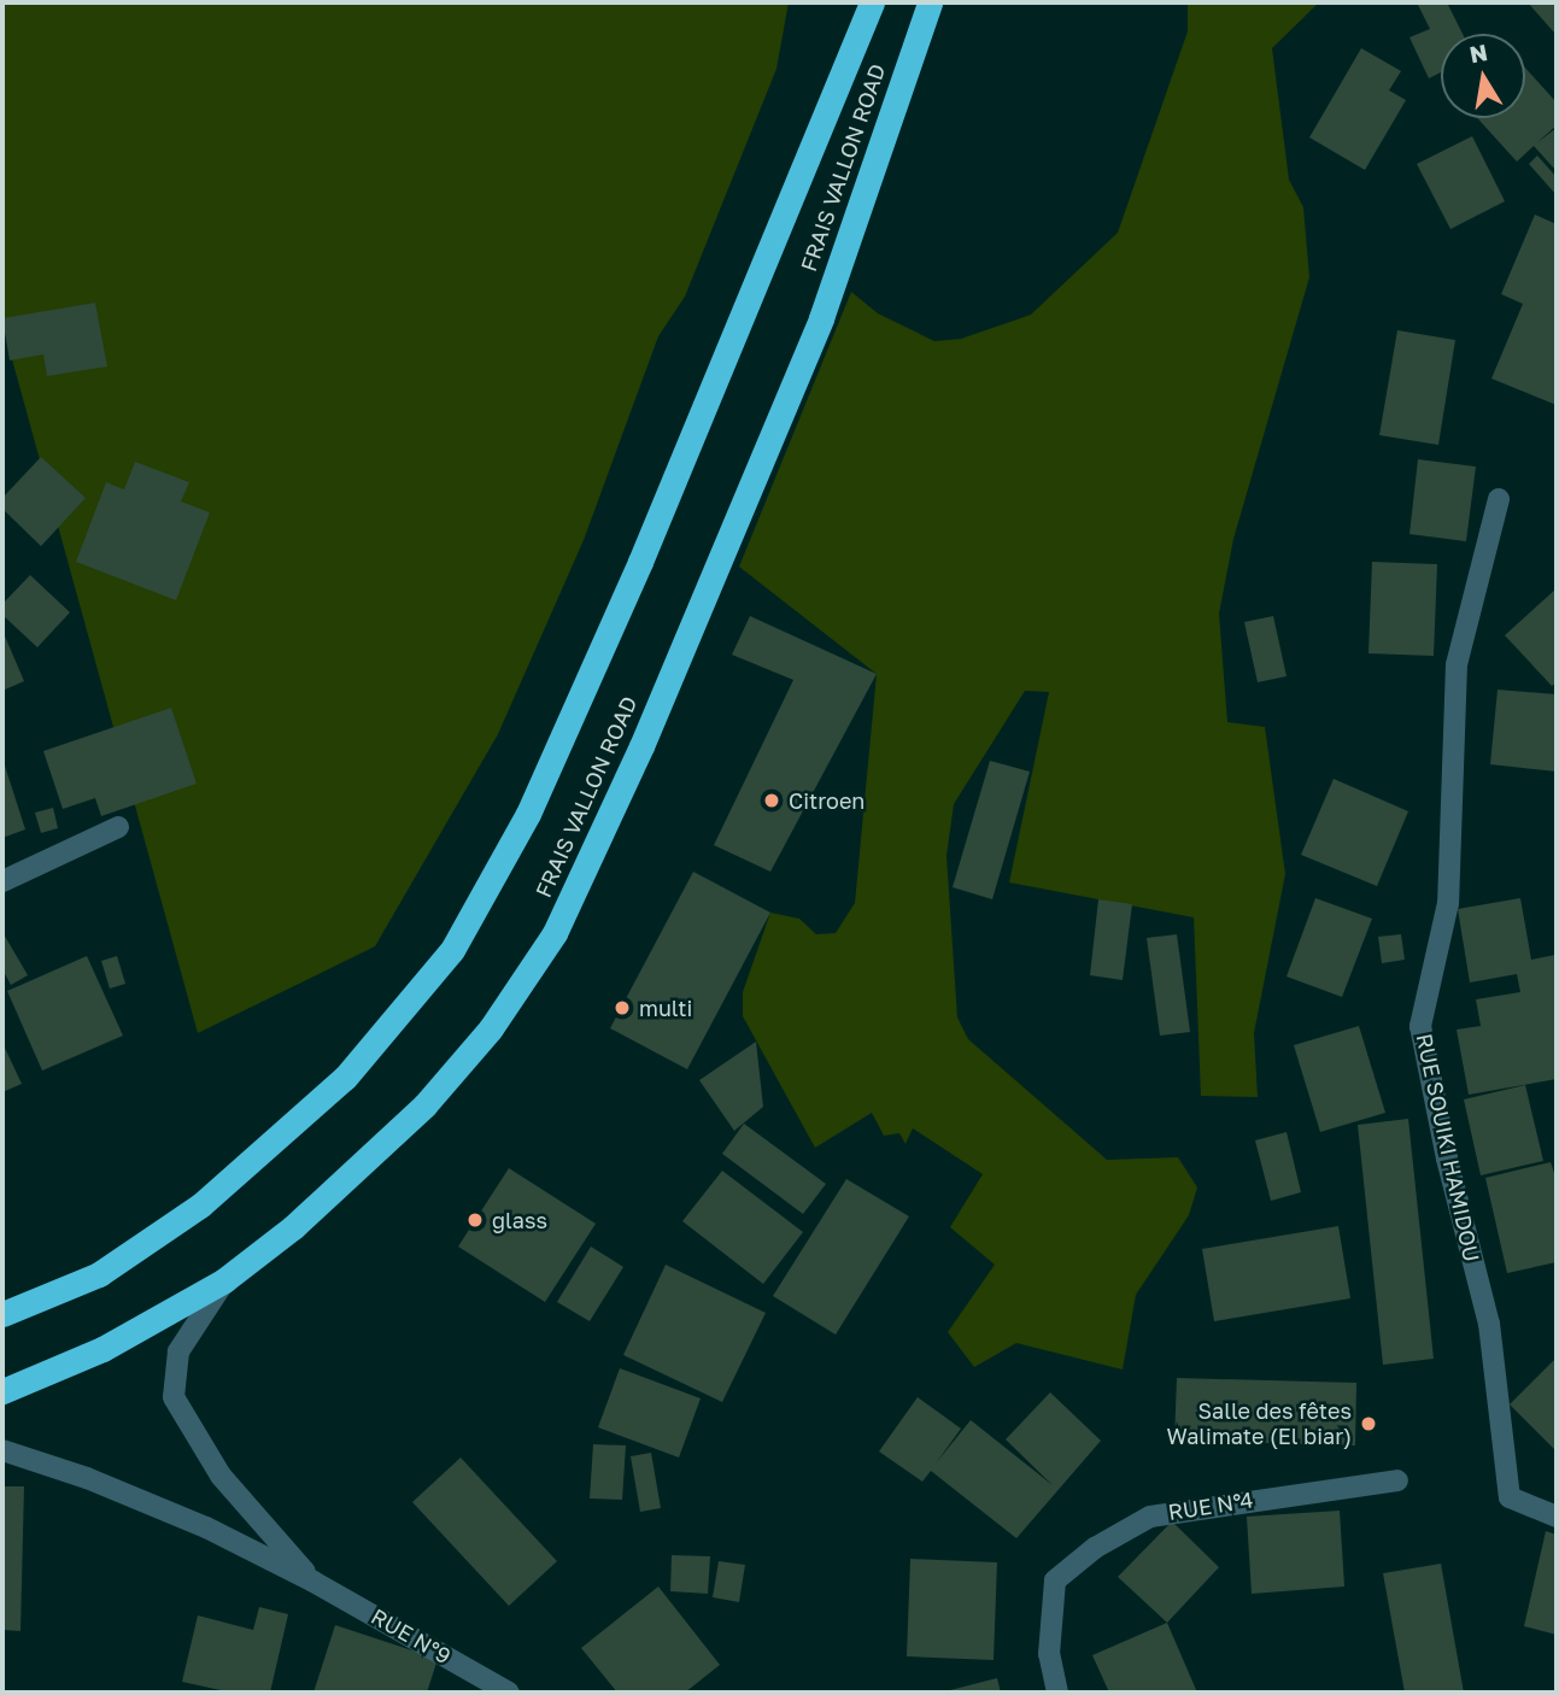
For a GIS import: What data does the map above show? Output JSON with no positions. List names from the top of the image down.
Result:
{
  "streets": {
    "highway": ["FRAIS VALLON ROAD"],
    "street": ["RUE SOUIKI HAMIDOU", "RUE N°4", "RUE N°9"]
  },
  "places": [
    "Citroen",
    "multi",
    "glass",
    "Salle des fêtes Walimate (El biar)"
  ],
  "north": "top"
}
